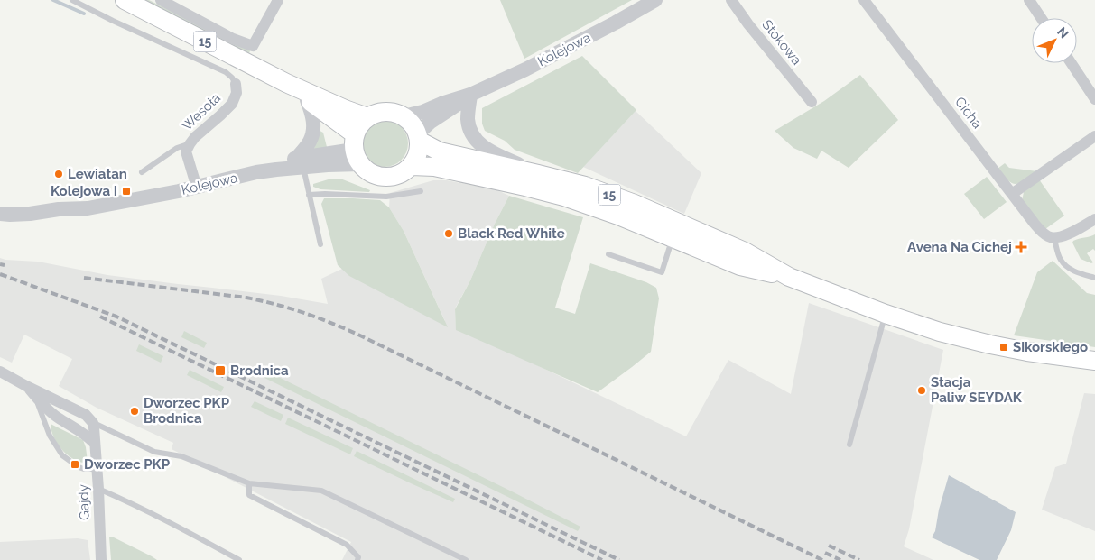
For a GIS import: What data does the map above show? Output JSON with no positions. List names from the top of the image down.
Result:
{
  "streets": {
    "main road": ["15"],
    "street": [
      "Stokowa",
      "Kolejowa",
      "Wesoła",
      "Cicha",
      "Gajdy"
    ]
  },
  "crossings": [
    ["15", "Kolejowa"],
    ["Kolejowa", "Wesoła"]
  ],
  "places": {
    "other": [
      "Lewiatan",
      "Black Red White",
      "Stacja Paliw SEYDAK",
      "Dworzec PKP Brodnica"
    ],
    "transit": [
      "Kolejowa I",
      "Sikorskiego",
      "Brodnica",
      "Dworzec PKP"
    ],
    "health": ["Avena Na Cichej"]
  },
  "north": "top right"
}
